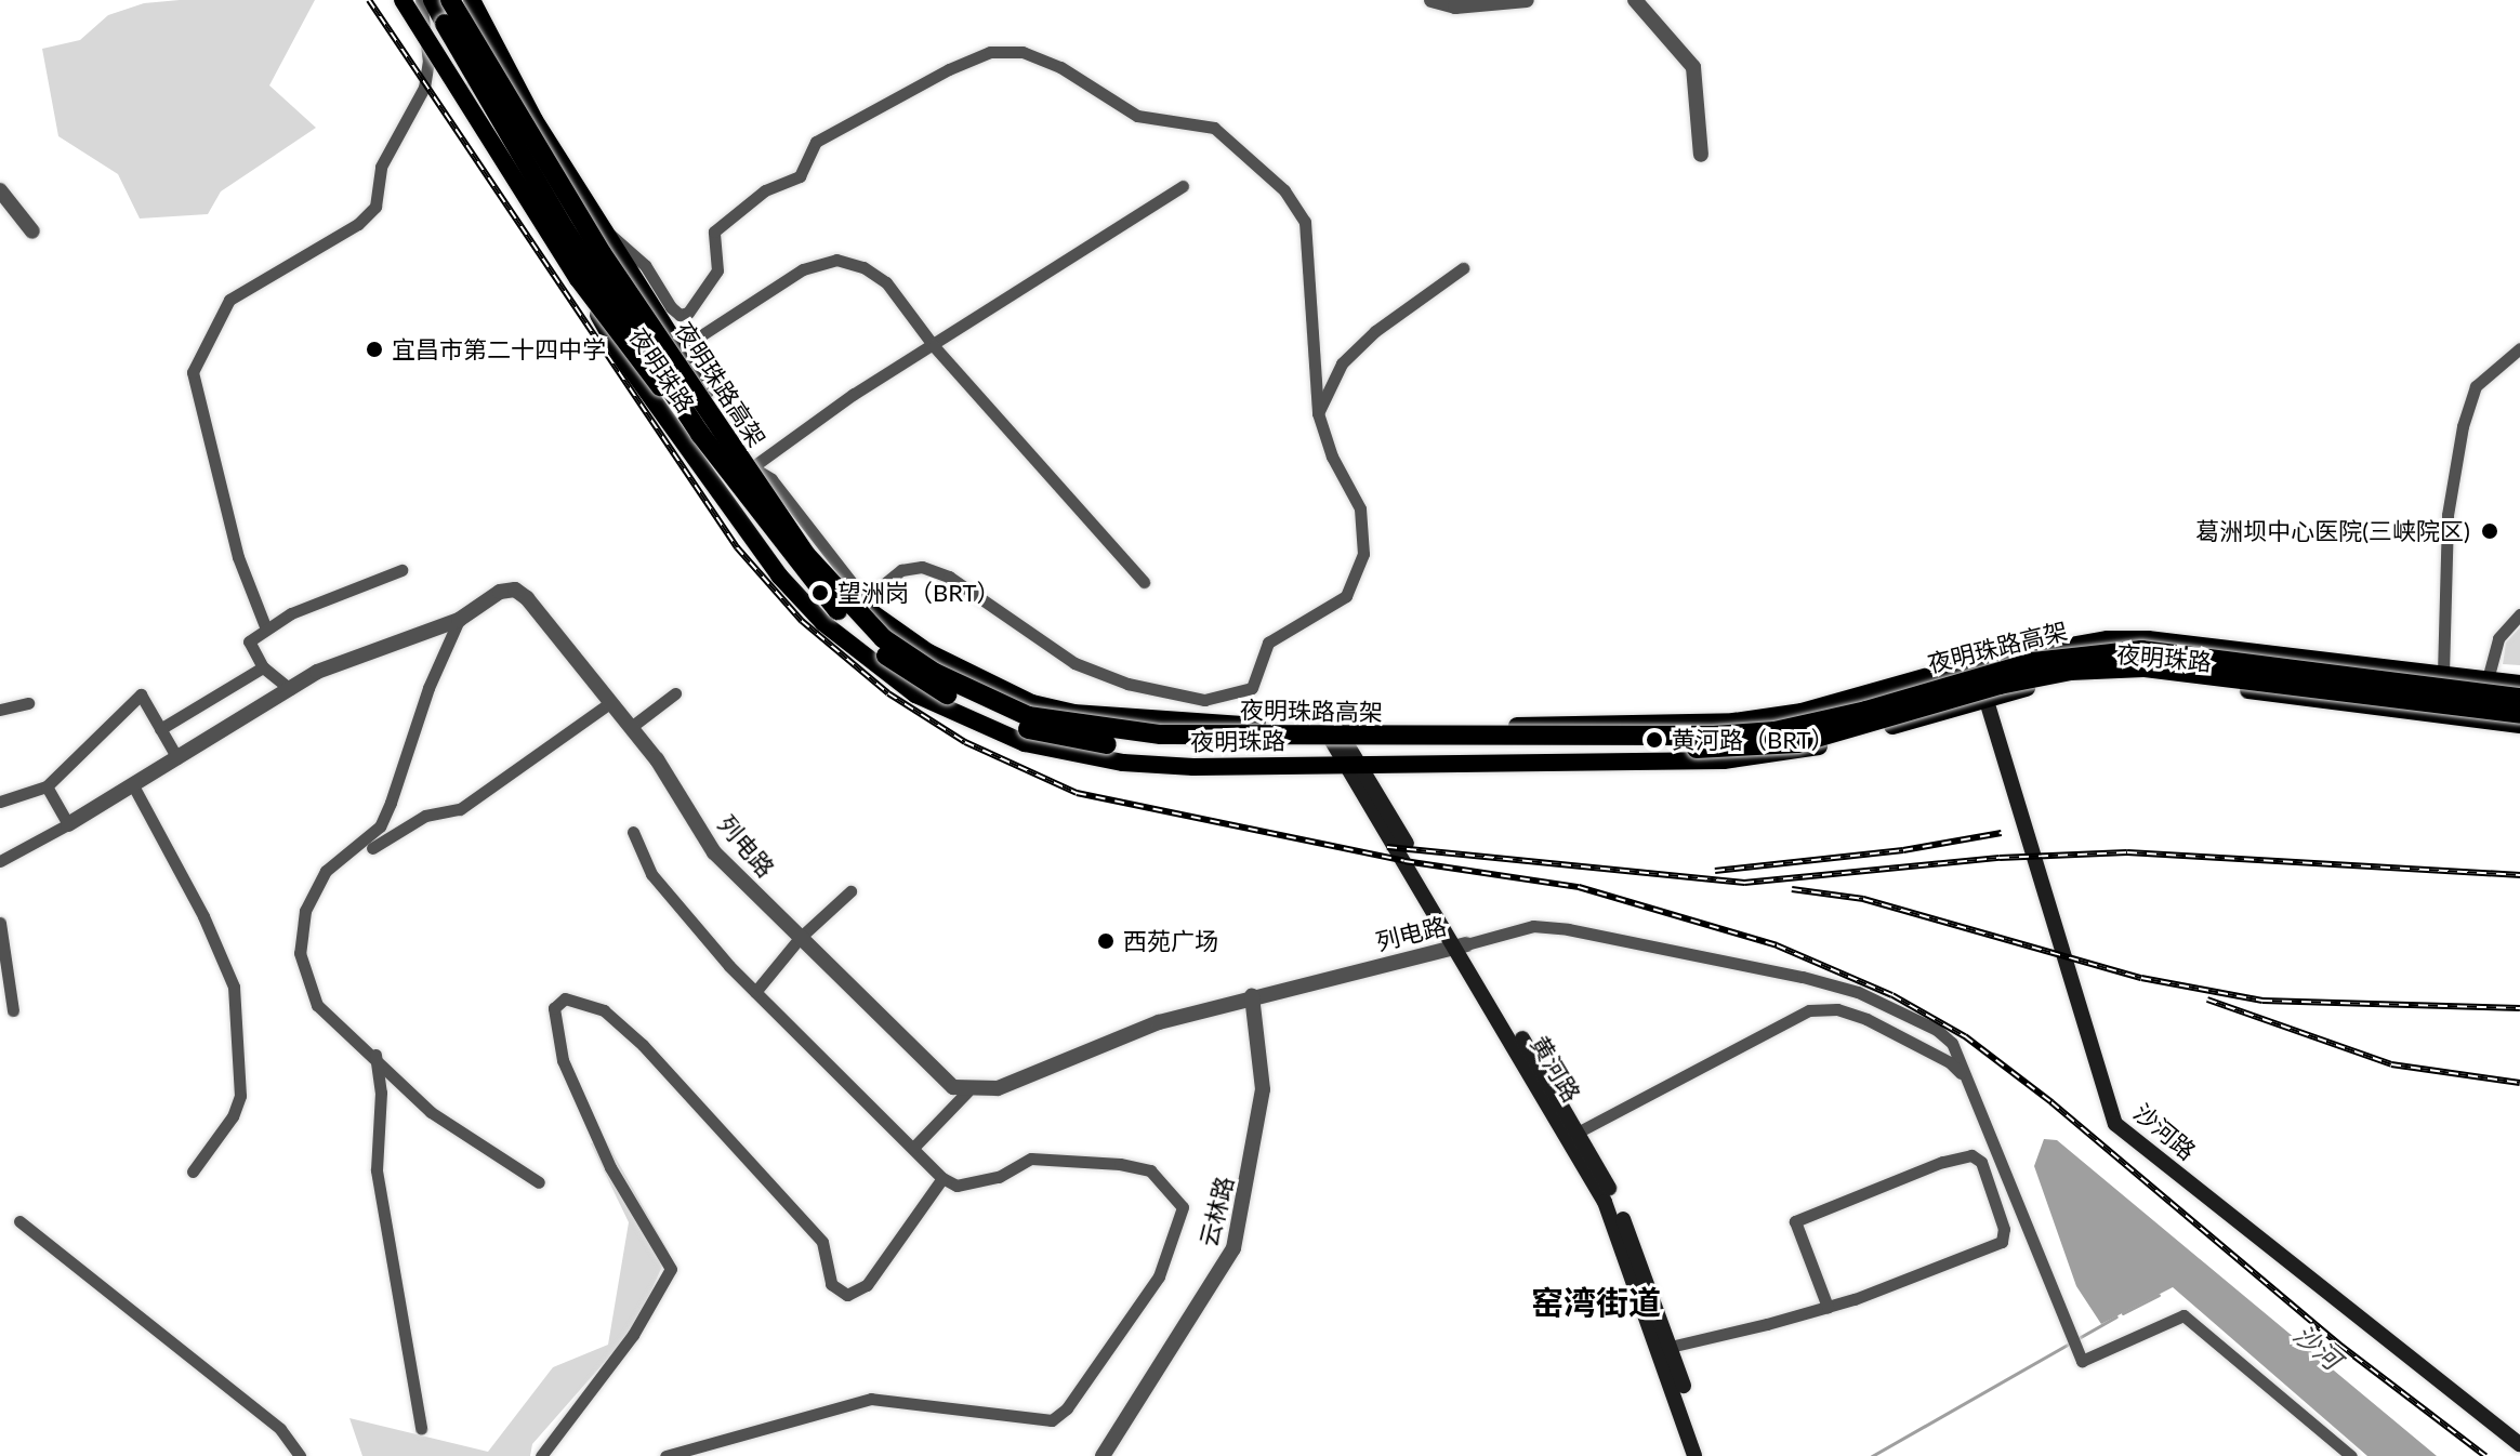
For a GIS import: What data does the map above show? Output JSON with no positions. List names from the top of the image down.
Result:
{
  "streets": {
    "highway": ["夜明珠路高架"],
    "main road": ["夜明珠路", "黄河路", "沙河路"],
    "street": ["列电路", "云林路"]
  },
  "crossings": [
    ["夜明珠路", "夜明珠路高架"],
    ["夜明珠路", "黄河路"],
    ["夜明珠路", "沙河路"],
    ["列电路", "黄河路"],
    ["列电路", "云林路"]
  ],
  "districts": ["窑湾街道"],
  "water": ["沙河"],
  "places": [
    "宜昌市第二十四中学",
    "葛洲坝中心医院(三峡院区)",
    "望洲岗（BRT）",
    "黄河路（BRT）",
    "西苑广场"
  ]
}
